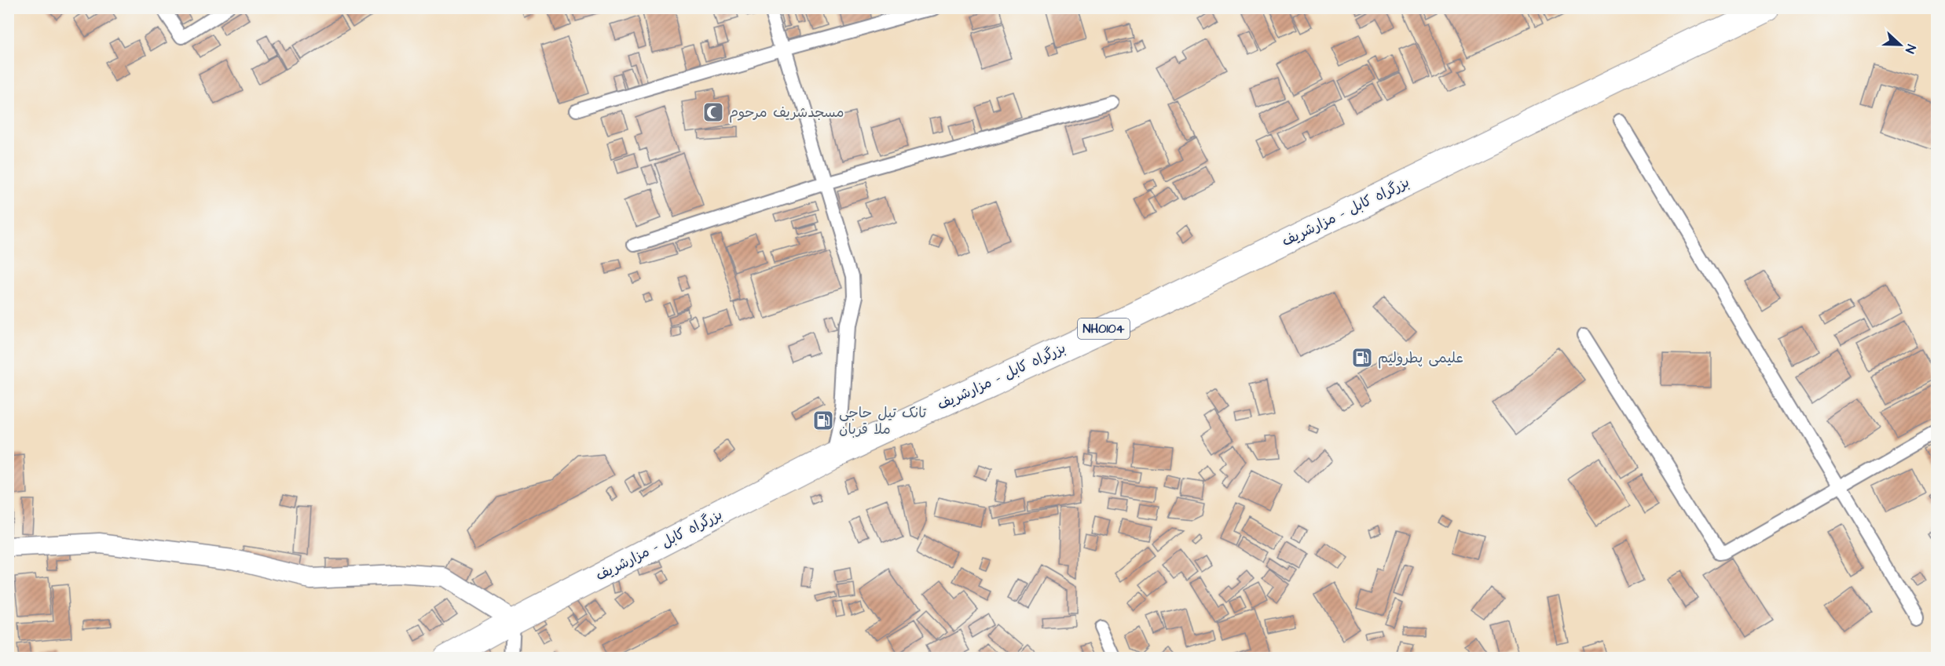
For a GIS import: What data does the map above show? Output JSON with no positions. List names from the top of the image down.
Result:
{
  "streets": {
    "highway": ["بزرگراه کابل - مزارشریف", "NH0104"]
  },
  "places": {
    "mosque": ["مسجدشریف مرحوم"],
    "fuel station": ["علیمی پطرولیم", "تانک تیل حاجی ملا قربان"]
  },
  "north": "right"
}
